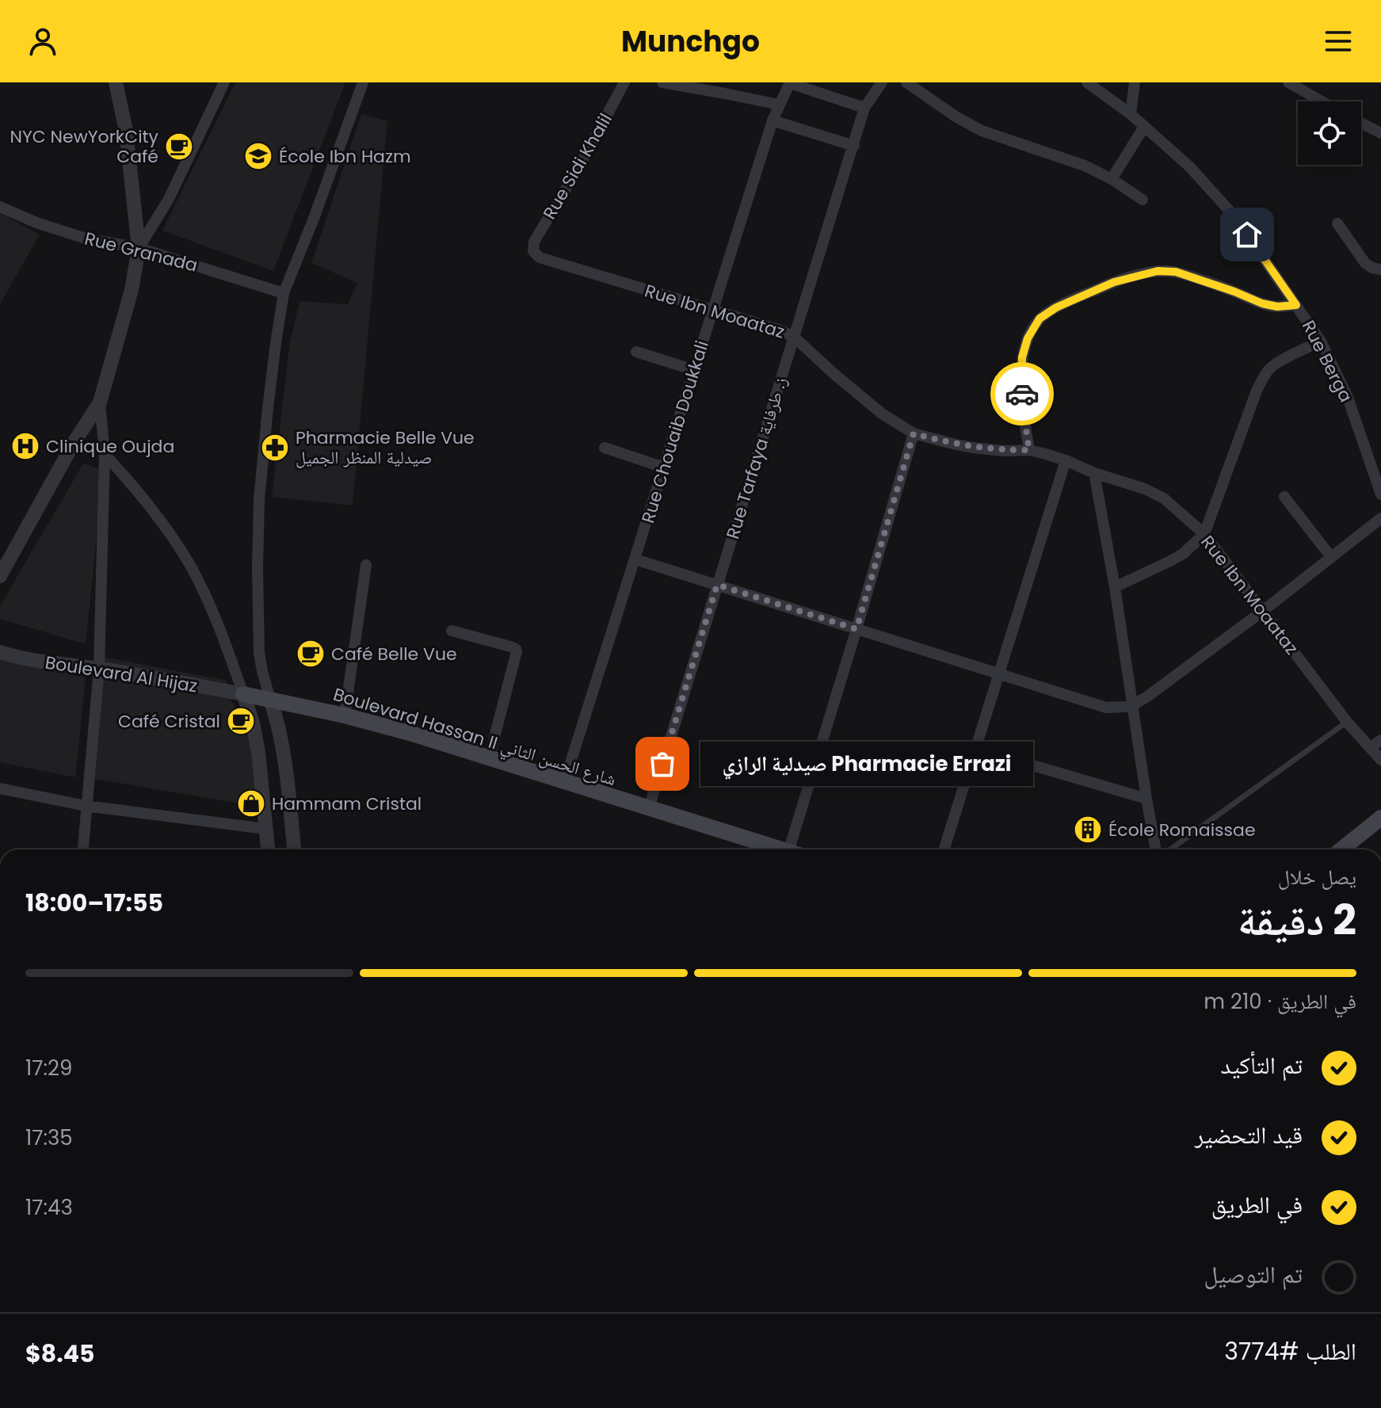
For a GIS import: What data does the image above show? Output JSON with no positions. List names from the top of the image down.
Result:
{
  "streets": {
    "main road": ["Boulevard Hassan II شارع الحسن الثاني"],
    "street": [
      "Rue Sidi Khalil",
      "Rue Granada",
      "Rue Ibn Moaataz",
      "Rue Berga",
      "Rue Chouaib Doukkali",
      "Rue Tarfaya ز. طرفاية",
      "Boulevard Al Hijaz"
    ]
  },
  "crossings": [
    ["Rue Sidi Khalil", "Rue Ibn Moaataz"],
    ["Rue Ibn Moaataz", "Rue Chouaib Doukkali"],
    ["Rue Ibn Moaataz", "Rue Tarfaya ز. طرفاية"],
    ["Rue Chouaib Doukkali", "Boulevard Hassan II شارع الحسن الثاني"],
    ["Rue Tarfaya ز. طرفاية", "Boulevard Hassan II شارع الحسن الثاني"],
    ["Boulevard Al Hijaz", "Boulevard Hassan II شارع الحسن الثاني"]
  ],
  "places": {
    "cafe": ["NYC NewYorkCity Café", "Café Belle Vue", "Café Cristal"],
    "school or university": ["École Ibn Hazm"],
    "hospital": ["Clinique Oujda"],
    "pharmacy": ["Pharmacie Belle Vue صيدلية المنظر الجميل"],
    "other": ["Pharmacie Errazi صيدلية الرازي"],
    "shop": ["Hammam Cristal"],
    "building": ["École Romaissae"]
  },
  "page": {
    "header": "Munchgo",
    "bubble": "Pharmacie Errazi صيدلية الرازي",
    "heading": ["2 دقيقة", "يصل خلال", "17:55–18:00"],
    "panel": ["الطلب #3774", "$8.45"],
    "bar": "في الطريق · 210 m",
    "list": [
      ["تم التأكيد", "17:29"],
      ["قيد التحضير", "17:35"],
      ["في الطريق", "17:43"],
      "تم التوصيل"
    ]
  }
}
